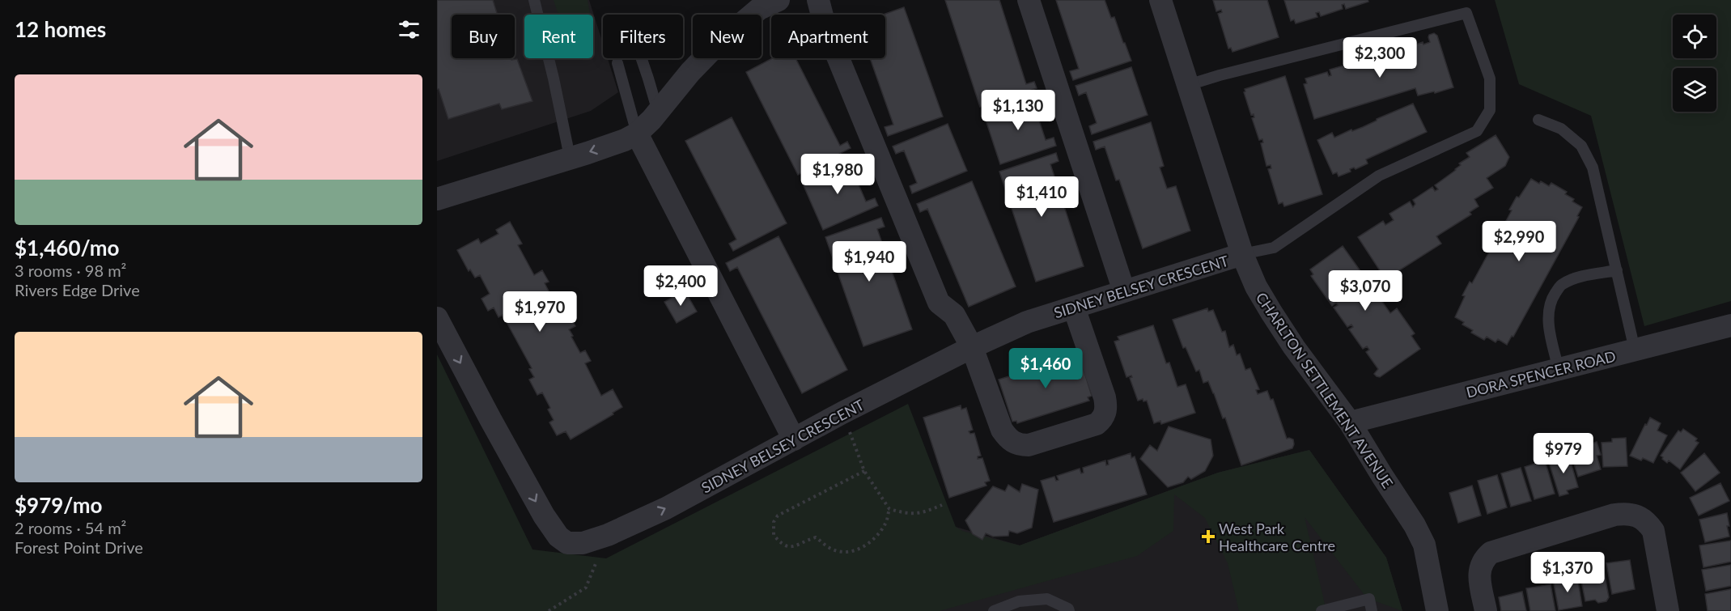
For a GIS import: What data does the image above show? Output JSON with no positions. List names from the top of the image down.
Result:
{
  "streets": {
    "street": ["SIDNEY BELSEY CRESCENT", "DORA SPENCER ROAD", "CHARLTON SETTLEMENT AVENUE"]
  },
  "crossings": [
    ["SIDNEY BELSEY CRESCENT", "CHARLTON SETTLEMENT AVENUE"],
    ["DORA SPENCER ROAD", "CHARLTON SETTLEMENT AVENUE"]
  ],
  "places": {
    "health": ["West Park Healthcare Centre"]
  },
  "page": {
    "heading": "12 homes",
    "chip": [
      "Buy",
      "Rent",
      "Filters",
      "New",
      "Apartment"
    ],
    "price": [
      "$2,300",
      "$1,130",
      "$1,980",
      "$1,410",
      "$2,990",
      "$1,940",
      "$2,400",
      "$3,070",
      "$1,970",
      "$1,460",
      "$979",
      "$1,370"
    ],
    "list": [
      {
        "name": "$1,460/mo",
        "note": "3 rooms · 98 m² · Rivers Edge Drive"
      },
      {
        "name": "$979/mo",
        "note": "2 rooms · 54 m² · Forest Point Drive"
      }
    ]
  }
}
